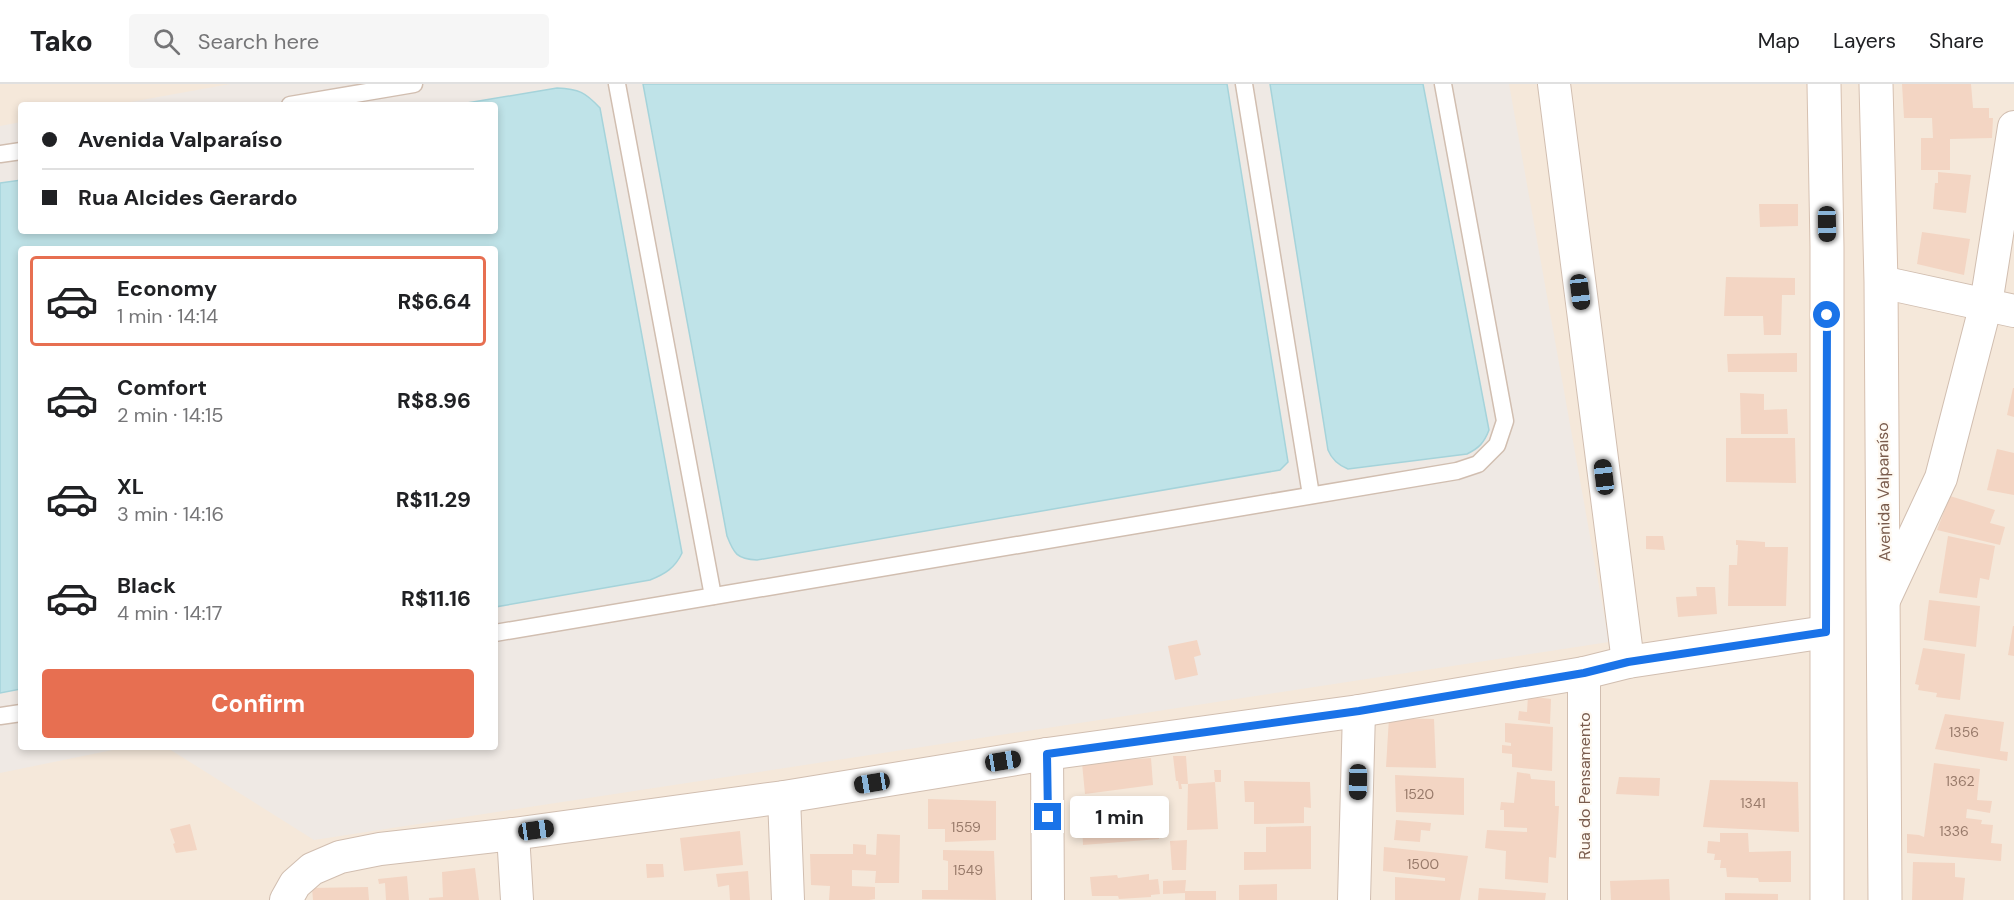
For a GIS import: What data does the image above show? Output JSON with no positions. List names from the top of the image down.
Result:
{
  "streets": {
    "main road": ["Avenida Valparaíso"],
    "street": ["Rua do Pensamento"]
  },
  "house_numbers": [
    "1356",
    "1362",
    "1520",
    "1341",
    "1559",
    "1336",
    "1500",
    "1549"
  ],
  "page": {
    "header": "Tako",
    "search": "Search here",
    "nav": ["Map", "Layers", "Share"],
    "banner": ["Avenida Valparaíso", "Rua Alcides Gerardo"],
    "list": [
      {
        "name": "Economy",
        "note": "1 min · 14:14",
        "value": "R$6.64"
      },
      {
        "name": "Comfort",
        "note": "2 min · 14:15",
        "value": "R$8.96"
      },
      {
        "name": "XL",
        "note": "3 min · 14:16",
        "value": "R$11.29"
      },
      {
        "name": "Black",
        "note": "4 min · 14:17",
        "value": "R$11.16"
      }
    ],
    "buttons": "Confirm",
    "bubble": "1 min"
  }
}
